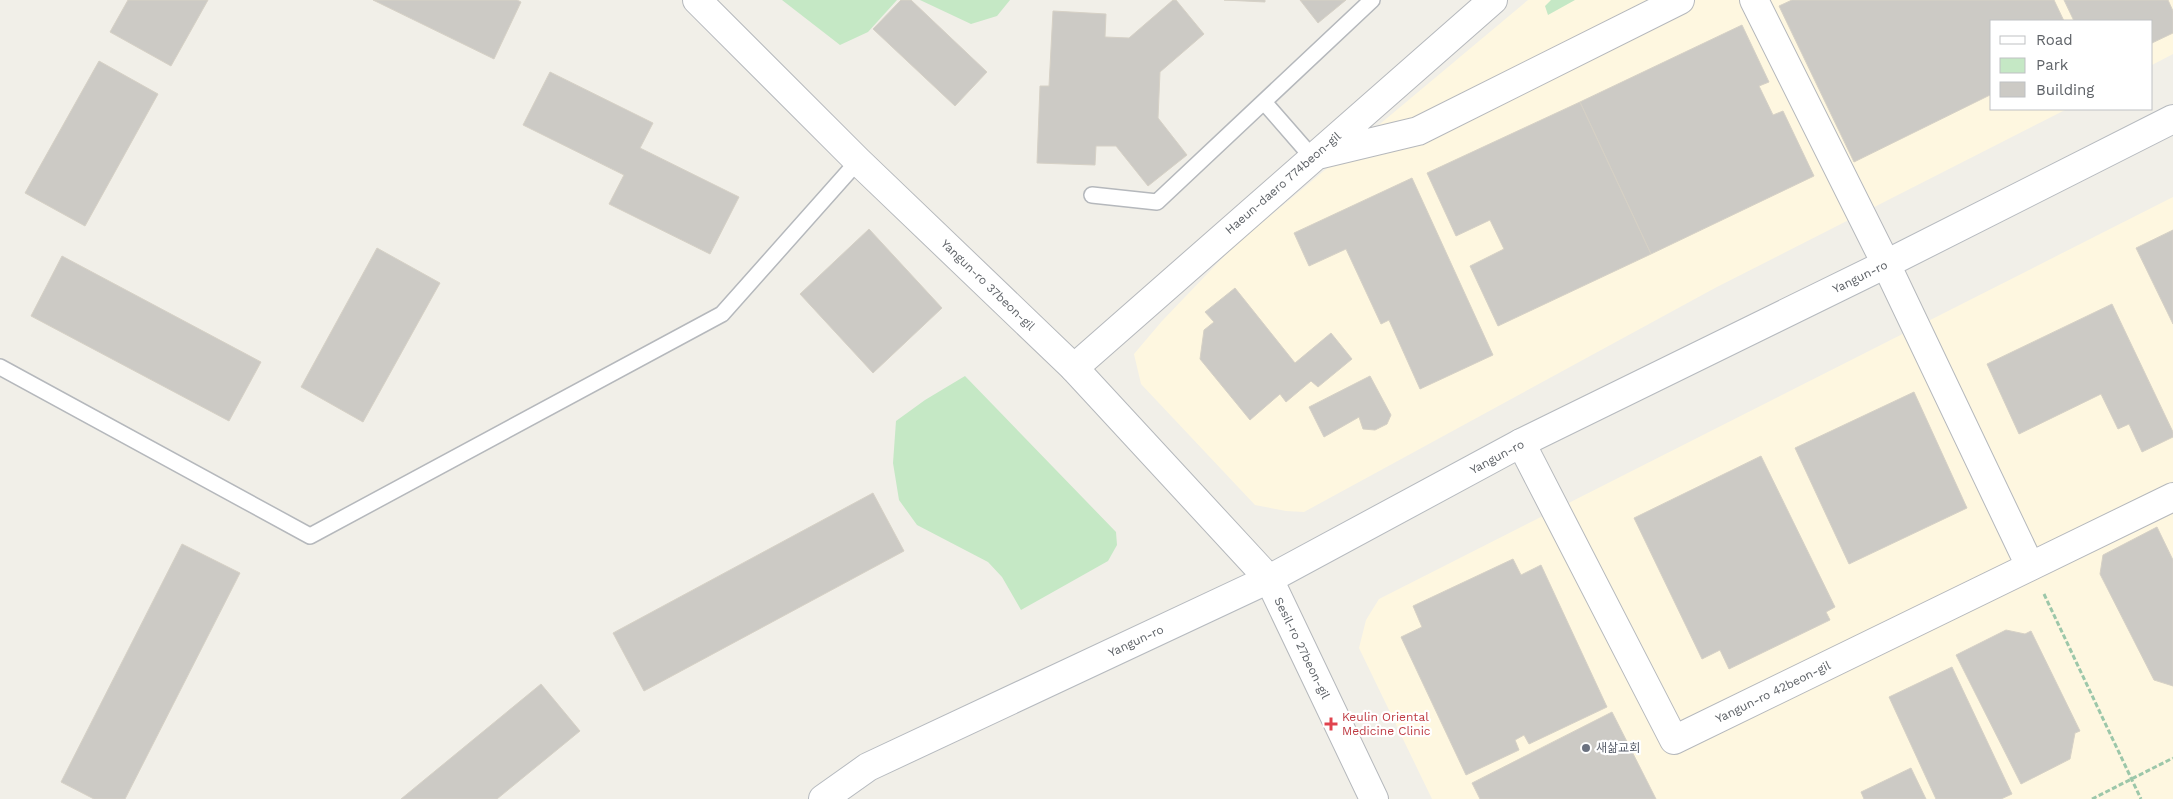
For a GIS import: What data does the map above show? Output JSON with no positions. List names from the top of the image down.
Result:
{
  "streets": {
    "street": [
      "Haeun-daero 774beon-gil",
      "Yangun-ro",
      "Yangun-ro 37beon-gil",
      "Sesil-ro 27beon-gil",
      "Yangun-ro 42beon-gil"
    ]
  },
  "crossings": [
    ["Haeun-daero 774beon-gil", "Yangun-ro 37beon-gil"],
    ["Yangun-ro", "Yangun-ro 37beon-gil"],
    ["Yangun-ro", "Sesil-ro 27beon-gil"],
    ["Yangun-ro", "Yangun-ro 42beon-gil"],
    ["Yangun-ro 37beon-gil", "Sesil-ro 27beon-gil"]
  ],
  "places": {
    "health": ["Keulin Oriental Medicine Clinic"],
    "other": ["새삶교회"]
  },
  "legend": ["Road", "Park", "Building"]
}
